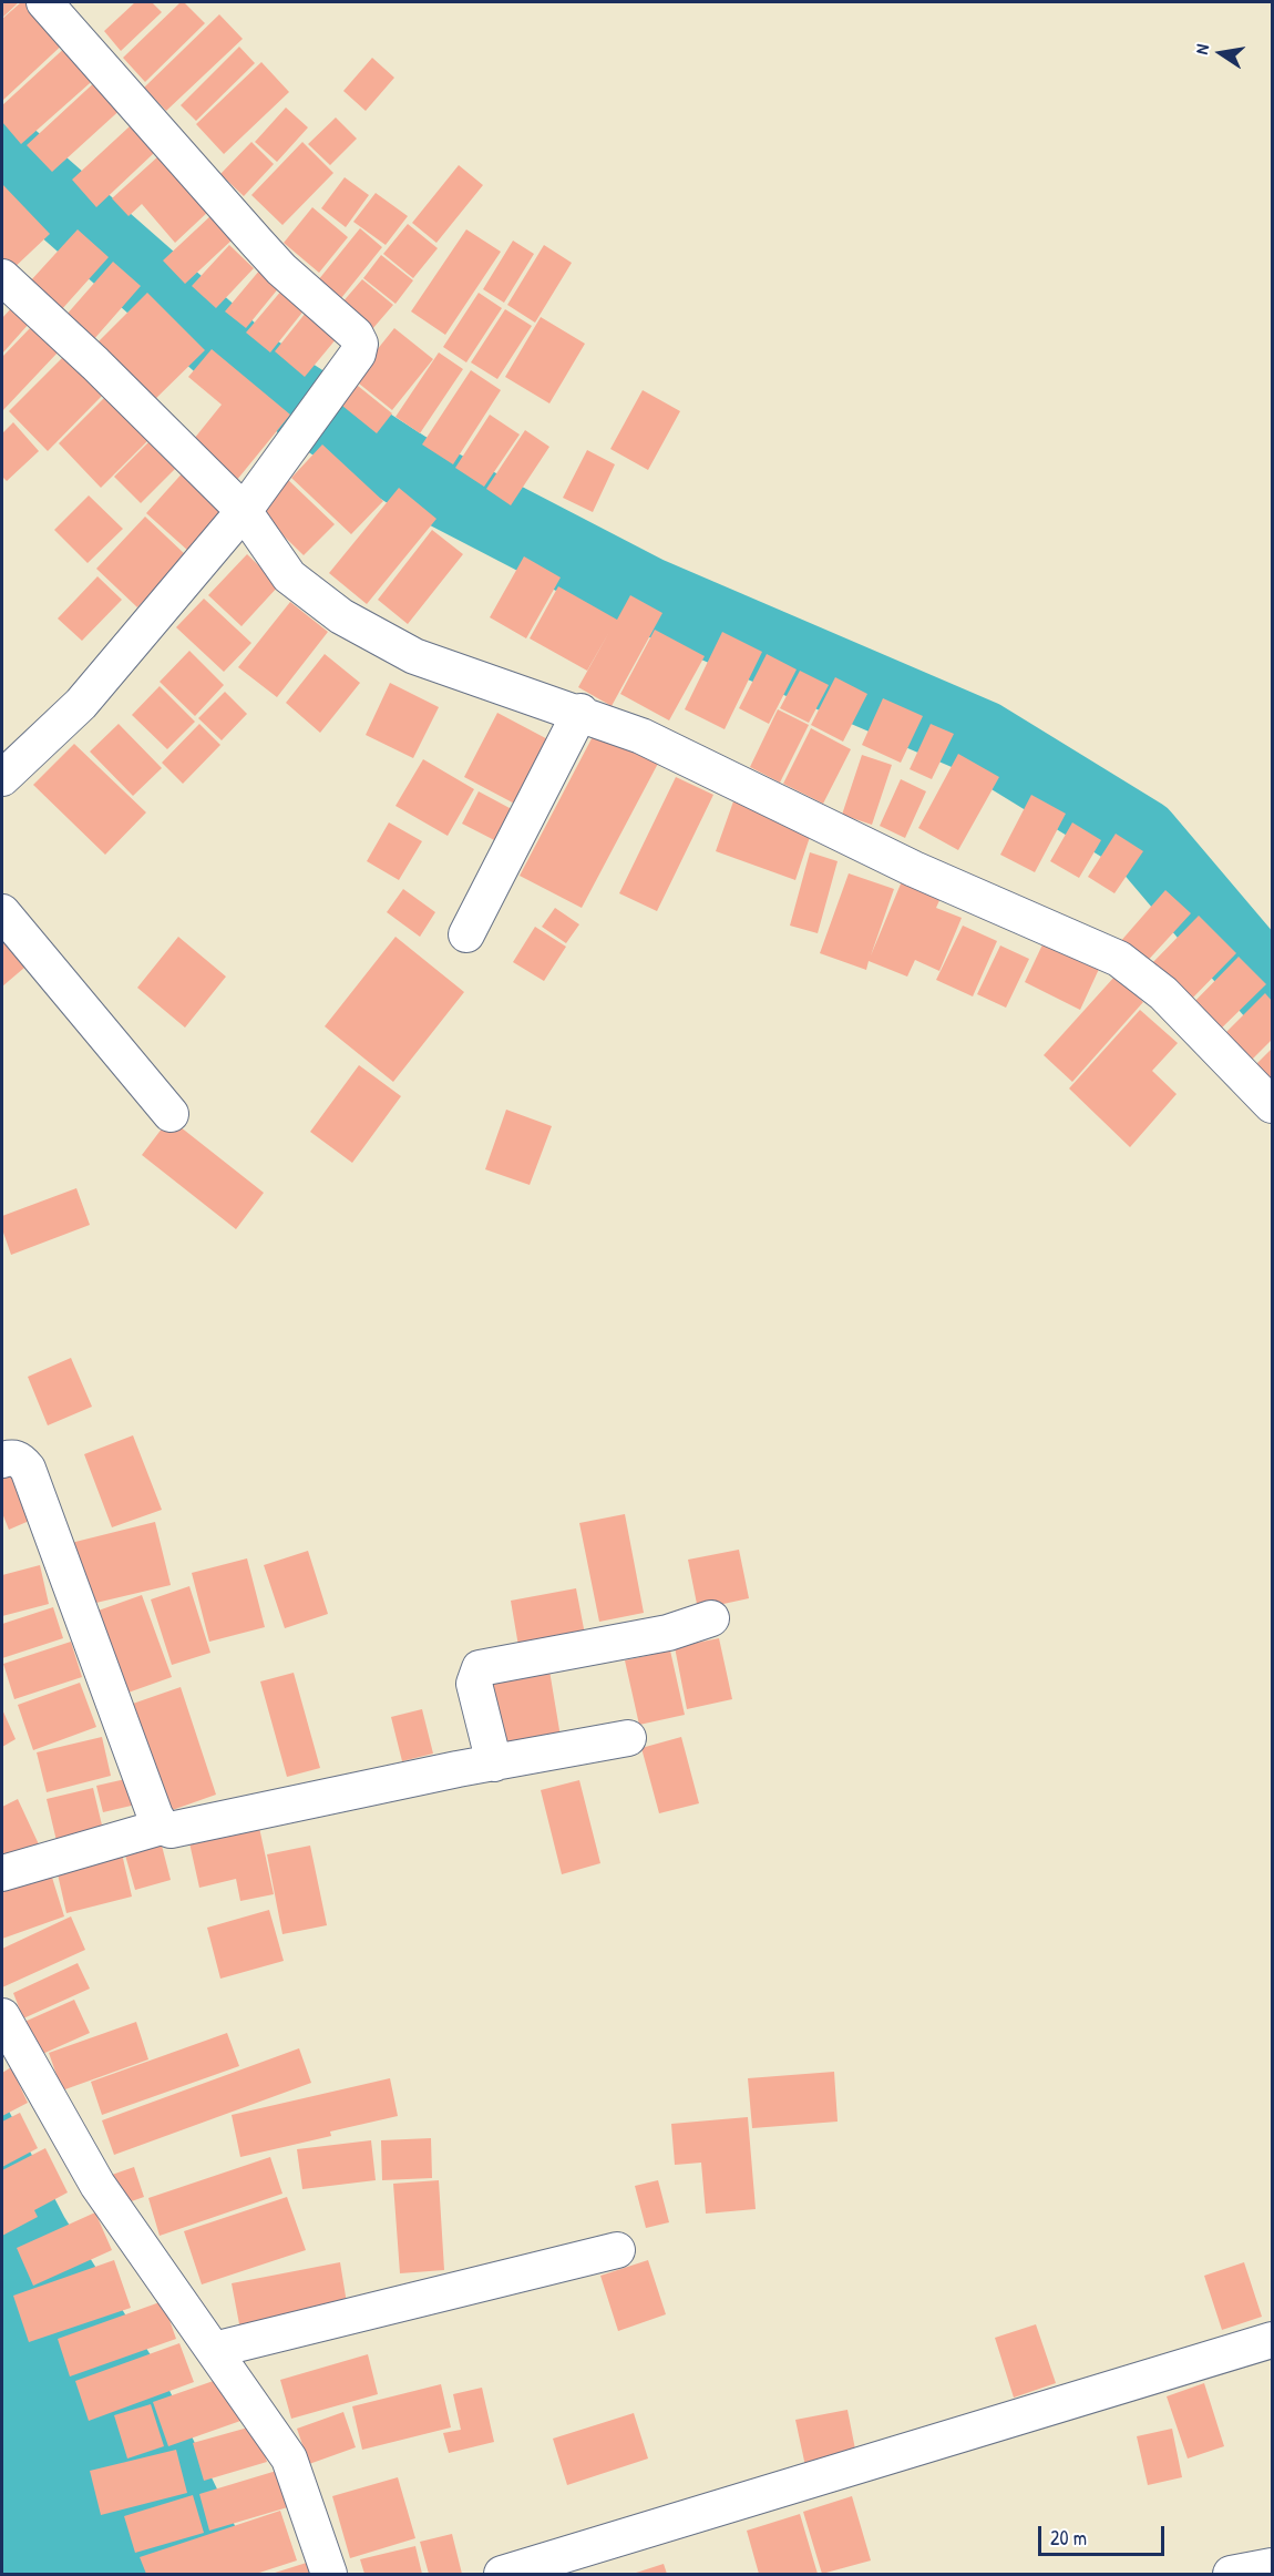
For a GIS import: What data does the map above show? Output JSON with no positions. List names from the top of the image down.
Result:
{
  "scale_bar": "20 m",
  "north": "left"
}
